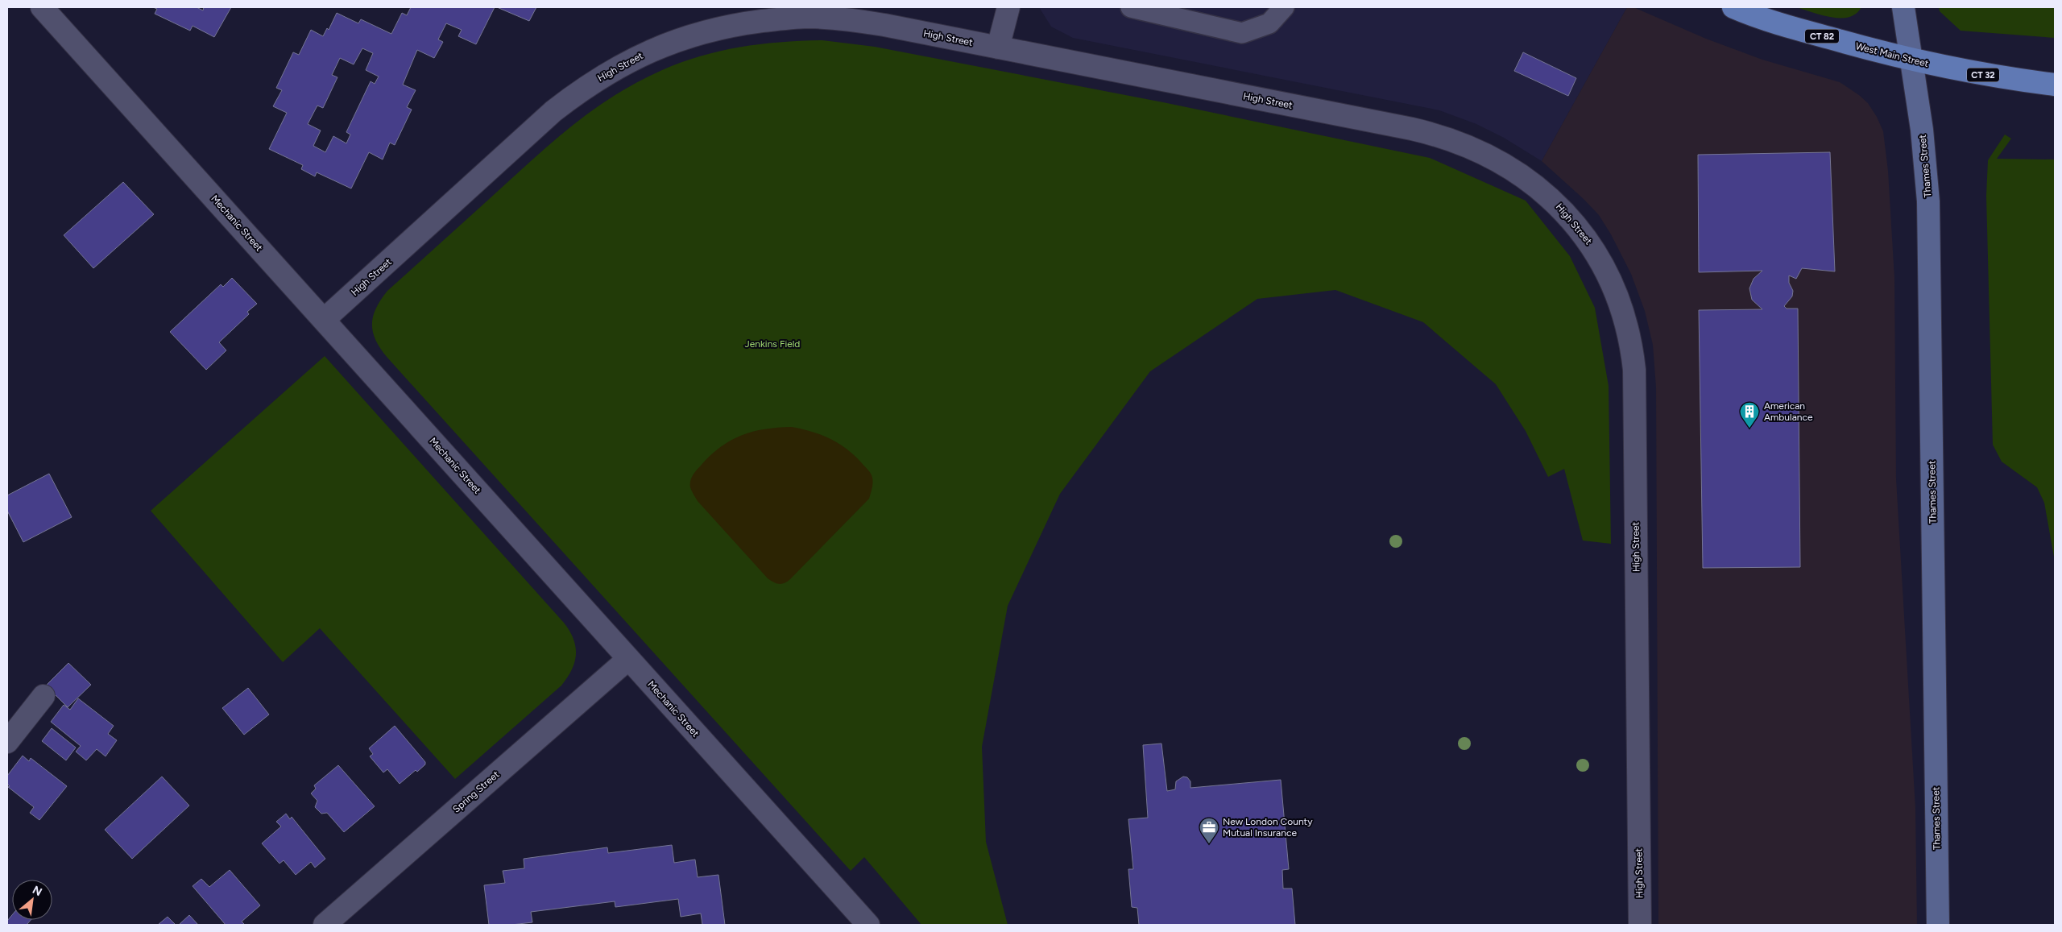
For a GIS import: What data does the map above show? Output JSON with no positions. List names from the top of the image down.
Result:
{
  "streets": {
    "main road": [
      "CT 82",
      "West Main Street",
      "CT 32",
      "Thames Street"
    ],
    "street": ["High Street", "Mechanic Street", "Spring Street"]
  },
  "crossings": [
    ["High Street", "Mechanic Street"],
    ["West Main Street", "Thames Street"],
    ["Mechanic Street", "Spring Street"]
  ],
  "parks": ["Jenkins Field"],
  "places": {
    "building": ["American Ambulance"],
    "office": ["New London County Mutual Insurance"]
  },
  "north": "top right"
}
